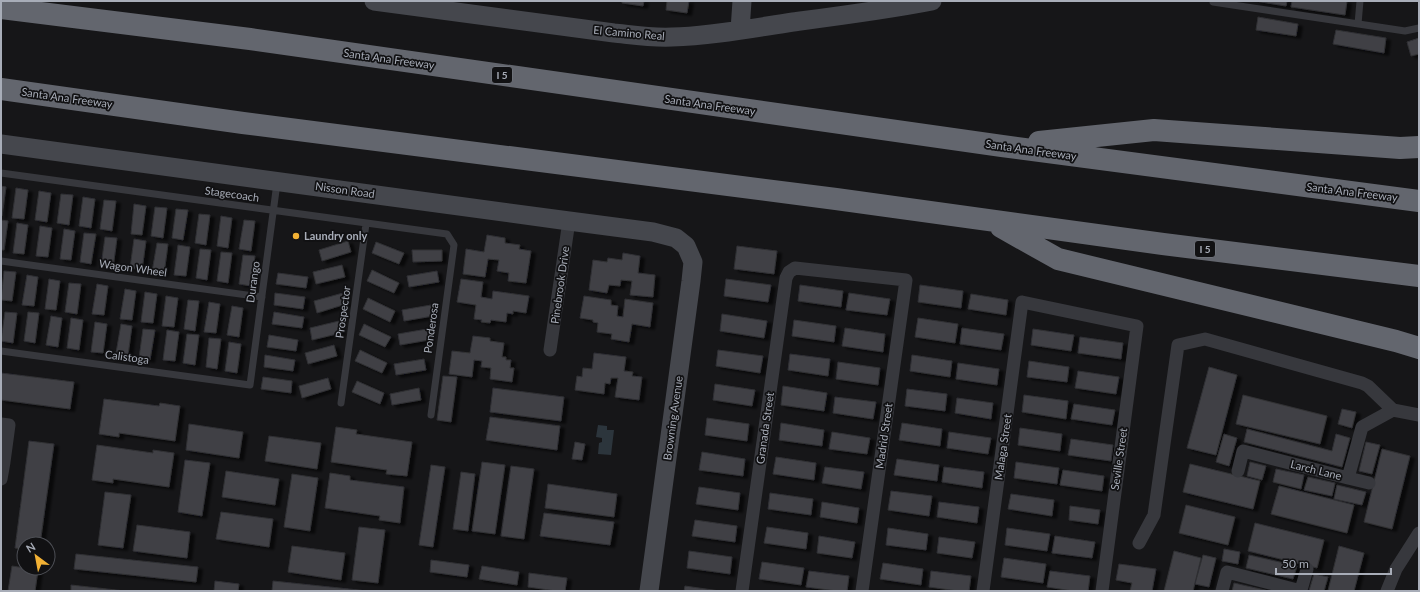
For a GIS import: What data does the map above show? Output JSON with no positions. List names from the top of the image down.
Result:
{
  "streets": {
    "highway": ["Santa Ana Freeway", "I 5"],
    "street": [
      "El Camino Real",
      "Nisson Road",
      "Pinebrook Drive",
      "Browning Avenue",
      "Granada Street",
      "Madrid Street",
      "Malaga Street",
      "Seville Street",
      "Larch Lane"
    ],
    "lane": [
      "Stagecoach",
      "Wagon Wheel",
      "Durango",
      "Prospector",
      "Ponderosa",
      "Calistoga"
    ]
  },
  "crossings": [
    ["Nisson Road", "Durango"],
    ["Nisson Road", "Pinebrook Drive"],
    ["Nisson Road", "Browning Avenue"],
    ["Stagecoach", "Durango"],
    ["Stagecoach", "Prospector"],
    ["Stagecoach", "Ponderosa"],
    ["Wagon Wheel", "Durango"],
    ["Durango", "Calistoga"],
    ["Granada Street", "Madrid Street"],
    ["Malaga Street", "Seville Street"]
  ],
  "places": ["Laundry only"],
  "scale_bar": "50 m",
  "north": "top left"
}
